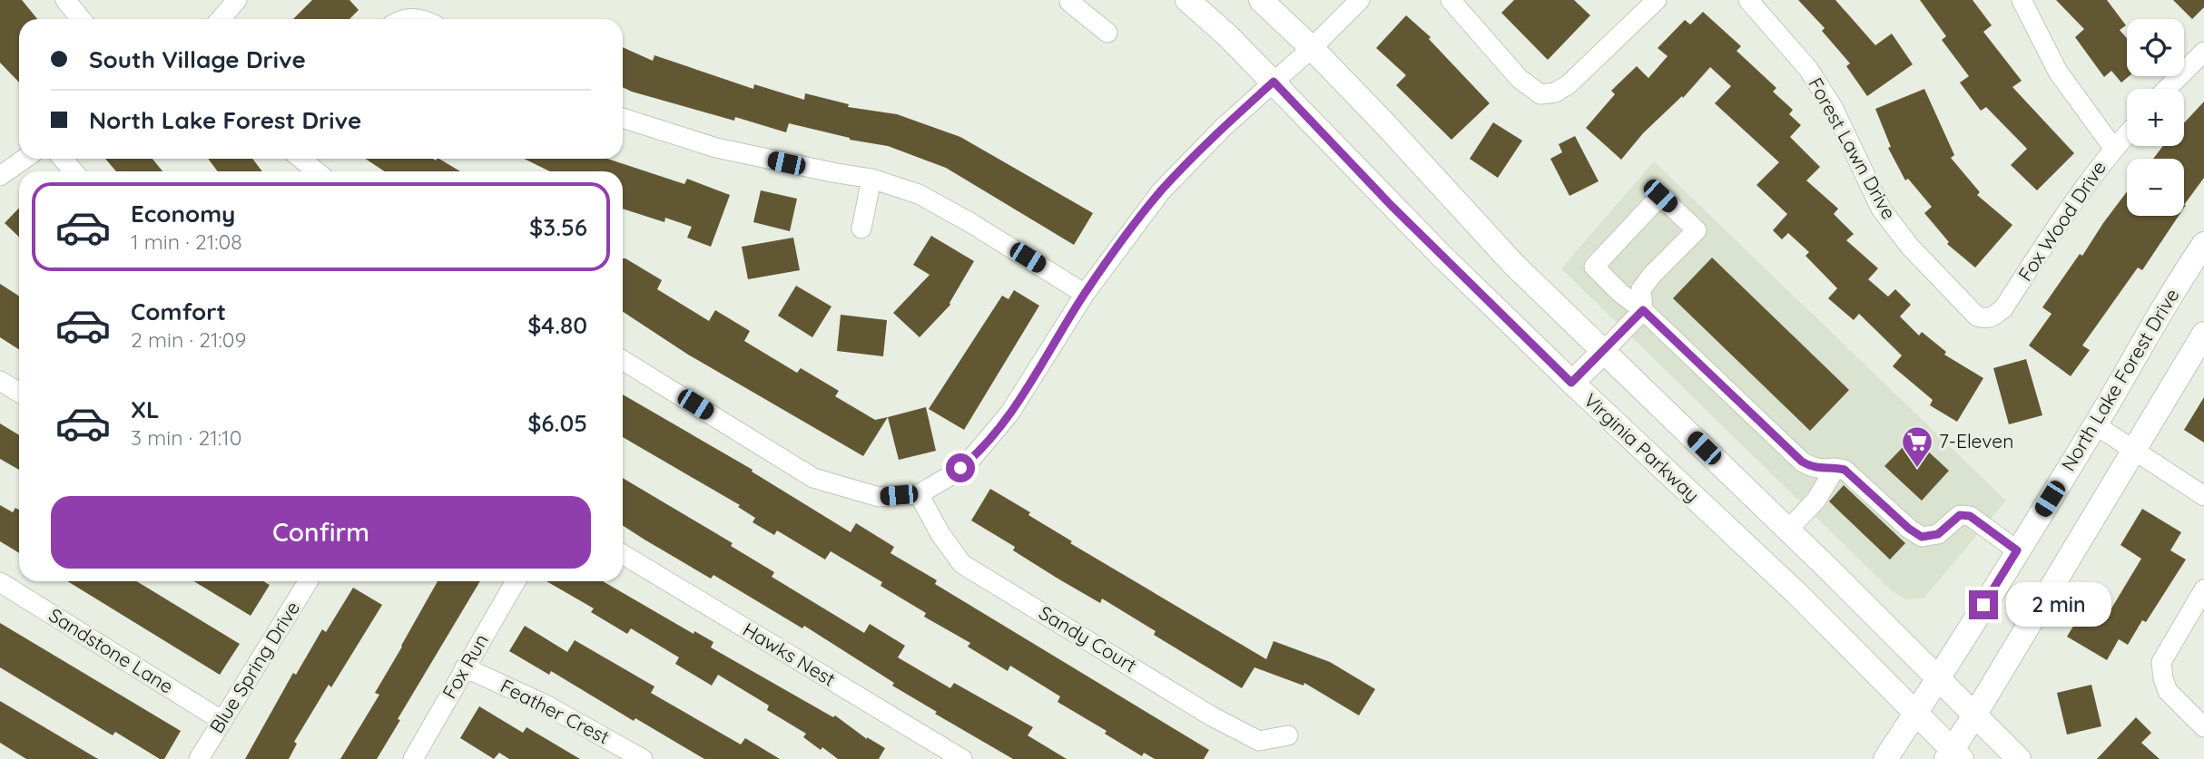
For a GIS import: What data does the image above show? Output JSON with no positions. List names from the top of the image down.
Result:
{
  "streets": {
    "main road": ["North Lake Forest Drive", "Virginia Parkway"],
    "street": [
      "Forest Lawn Drive",
      "Fox Wood Drive",
      "Sandy Court",
      "Sandstone Lane",
      "Hawks Nest",
      "Fox Run",
      "Blue Spring Drive",
      "Feather Crest"
    ]
  },
  "crossings": [
    ["Forest Lawn Drive", "Fox Wood Drive"],
    ["North Lake Forest Drive", "Virginia Parkway"],
    ["Sandstone Lane", "Blue Spring Drive"],
    ["Fox Run", "Feather Crest"]
  ],
  "places": {
    "supermarket": ["7-Eleven"]
  },
  "page": {
    "map_buttons": ["+", "−"],
    "banner": ["South Village Drive", "North Lake Forest Drive"],
    "list": [
      {
        "name": "Economy",
        "note": "1 min · 21:08",
        "value": "$3.56"
      },
      {
        "name": "Comfort",
        "note": "2 min · 21:09",
        "value": "$4.80"
      },
      {
        "name": "XL",
        "note": "3 min · 21:10",
        "value": "$6.05"
      }
    ],
    "buttons": "Confirm",
    "bubble": "2 min"
  }
}
